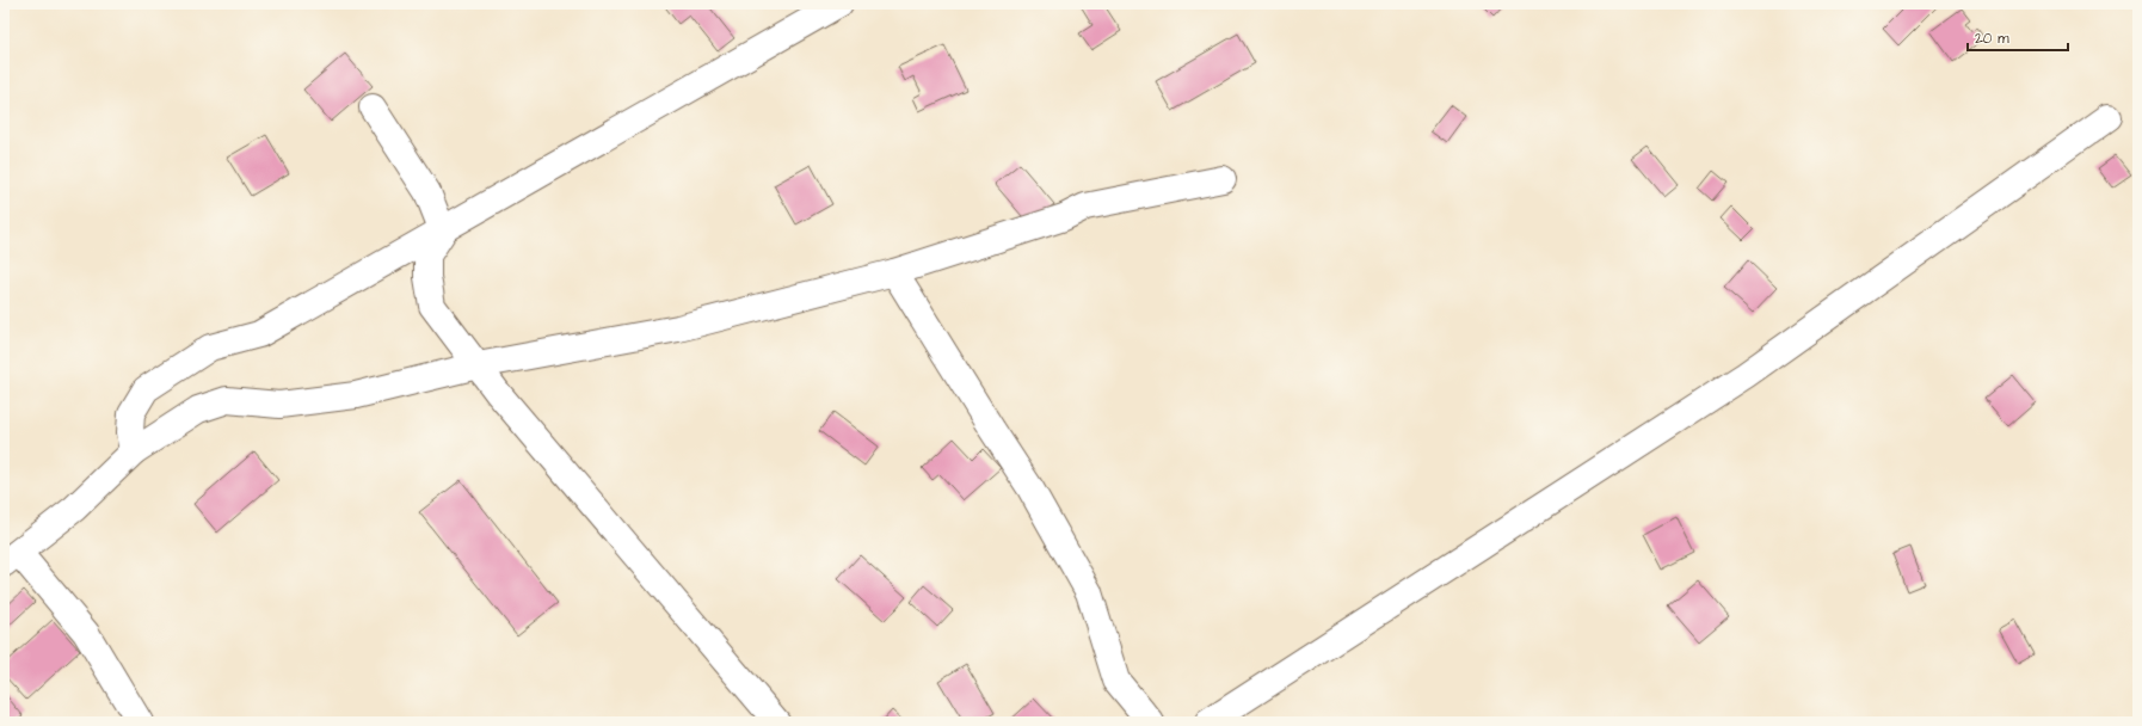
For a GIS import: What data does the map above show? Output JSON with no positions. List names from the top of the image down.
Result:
{
  "scale_bar": "20 m"
}
